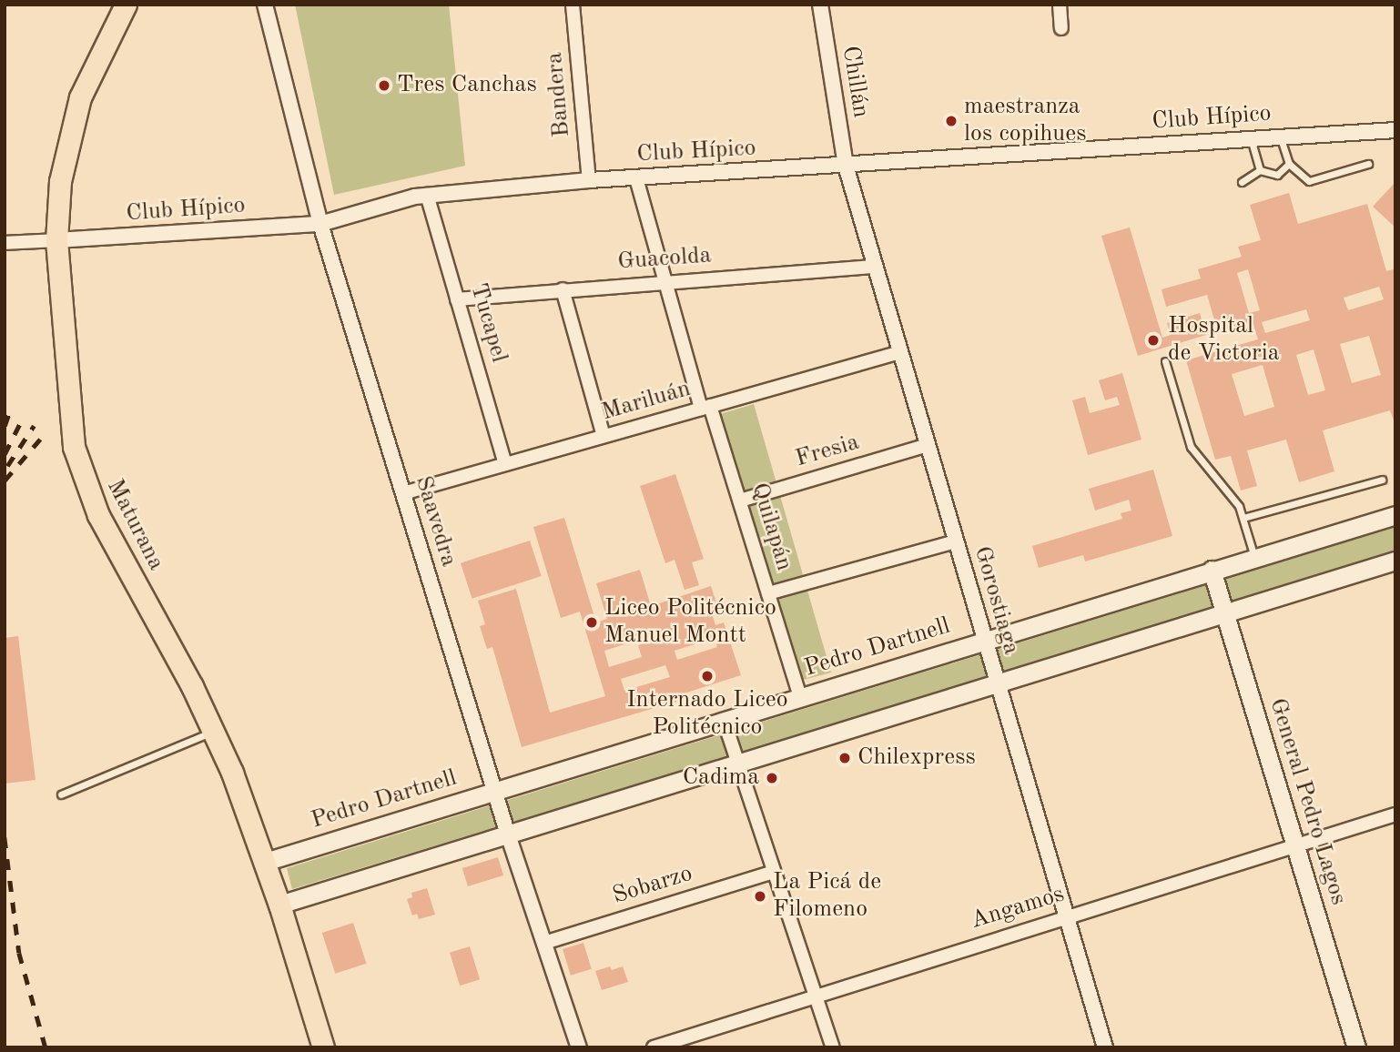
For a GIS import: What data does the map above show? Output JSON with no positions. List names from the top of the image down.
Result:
{
  "streets": {
    "highway": ["Maturana"],
    "main road": ["Pedro Dartnell", "General Pedro Lagos"],
    "street": [
      "Chillán",
      "Bandera",
      "Club Hípico",
      "Guacolda",
      "Tucapel",
      "Mariluán",
      "Fresia",
      "Saavedra",
      "Quilapán",
      "Gorostiaga",
      "Sobarzo",
      "Angamos"
    ]
  },
  "crossings": [
    ["Chillán", "Club Hípico"],
    ["Chillán", "Gorostiaga"],
    ["Bandera", "Club Hípico"],
    ["Club Hípico", "Tucapel"],
    ["Club Hípico", "Saavedra"],
    ["Club Hípico", "Maturana"],
    ["Club Hípico", "Quilapán"],
    ["Club Hípico", "Gorostiaga"],
    ["Guacolda", "Tucapel"],
    ["Guacolda", "Quilapán"],
    ["Guacolda", "Gorostiaga"],
    ["Tucapel", "Mariluán"],
    ["Mariluán", "Saavedra"],
    ["Mariluán", "Quilapán"],
    ["Mariluán", "Gorostiaga"],
    ["Fresia", "Quilapán"],
    ["Fresia", "Gorostiaga"],
    ["Saavedra", "Pedro Dartnell"],
    ["Saavedra", "Sobarzo"],
    ["Maturana", "Pedro Dartnell"],
    ["Quilapán", "Pedro Dartnell"],
    ["Gorostiaga", "Pedro Dartnell"],
    ["Gorostiaga", "Angamos"],
    ["Pedro Dartnell", "General Pedro Lagos"],
    ["General Pedro Lagos", "Angamos"]
  ],
  "places": [
    "Tres Canchas",
    "maestranza los copihues",
    "Hospital de Victoria",
    "Liceo Politécnico Manuel Montt",
    "Internado Liceo Politécnico",
    "Chilexpress",
    "Cadima",
    "La Picá de Filomeno"
  ]
}
